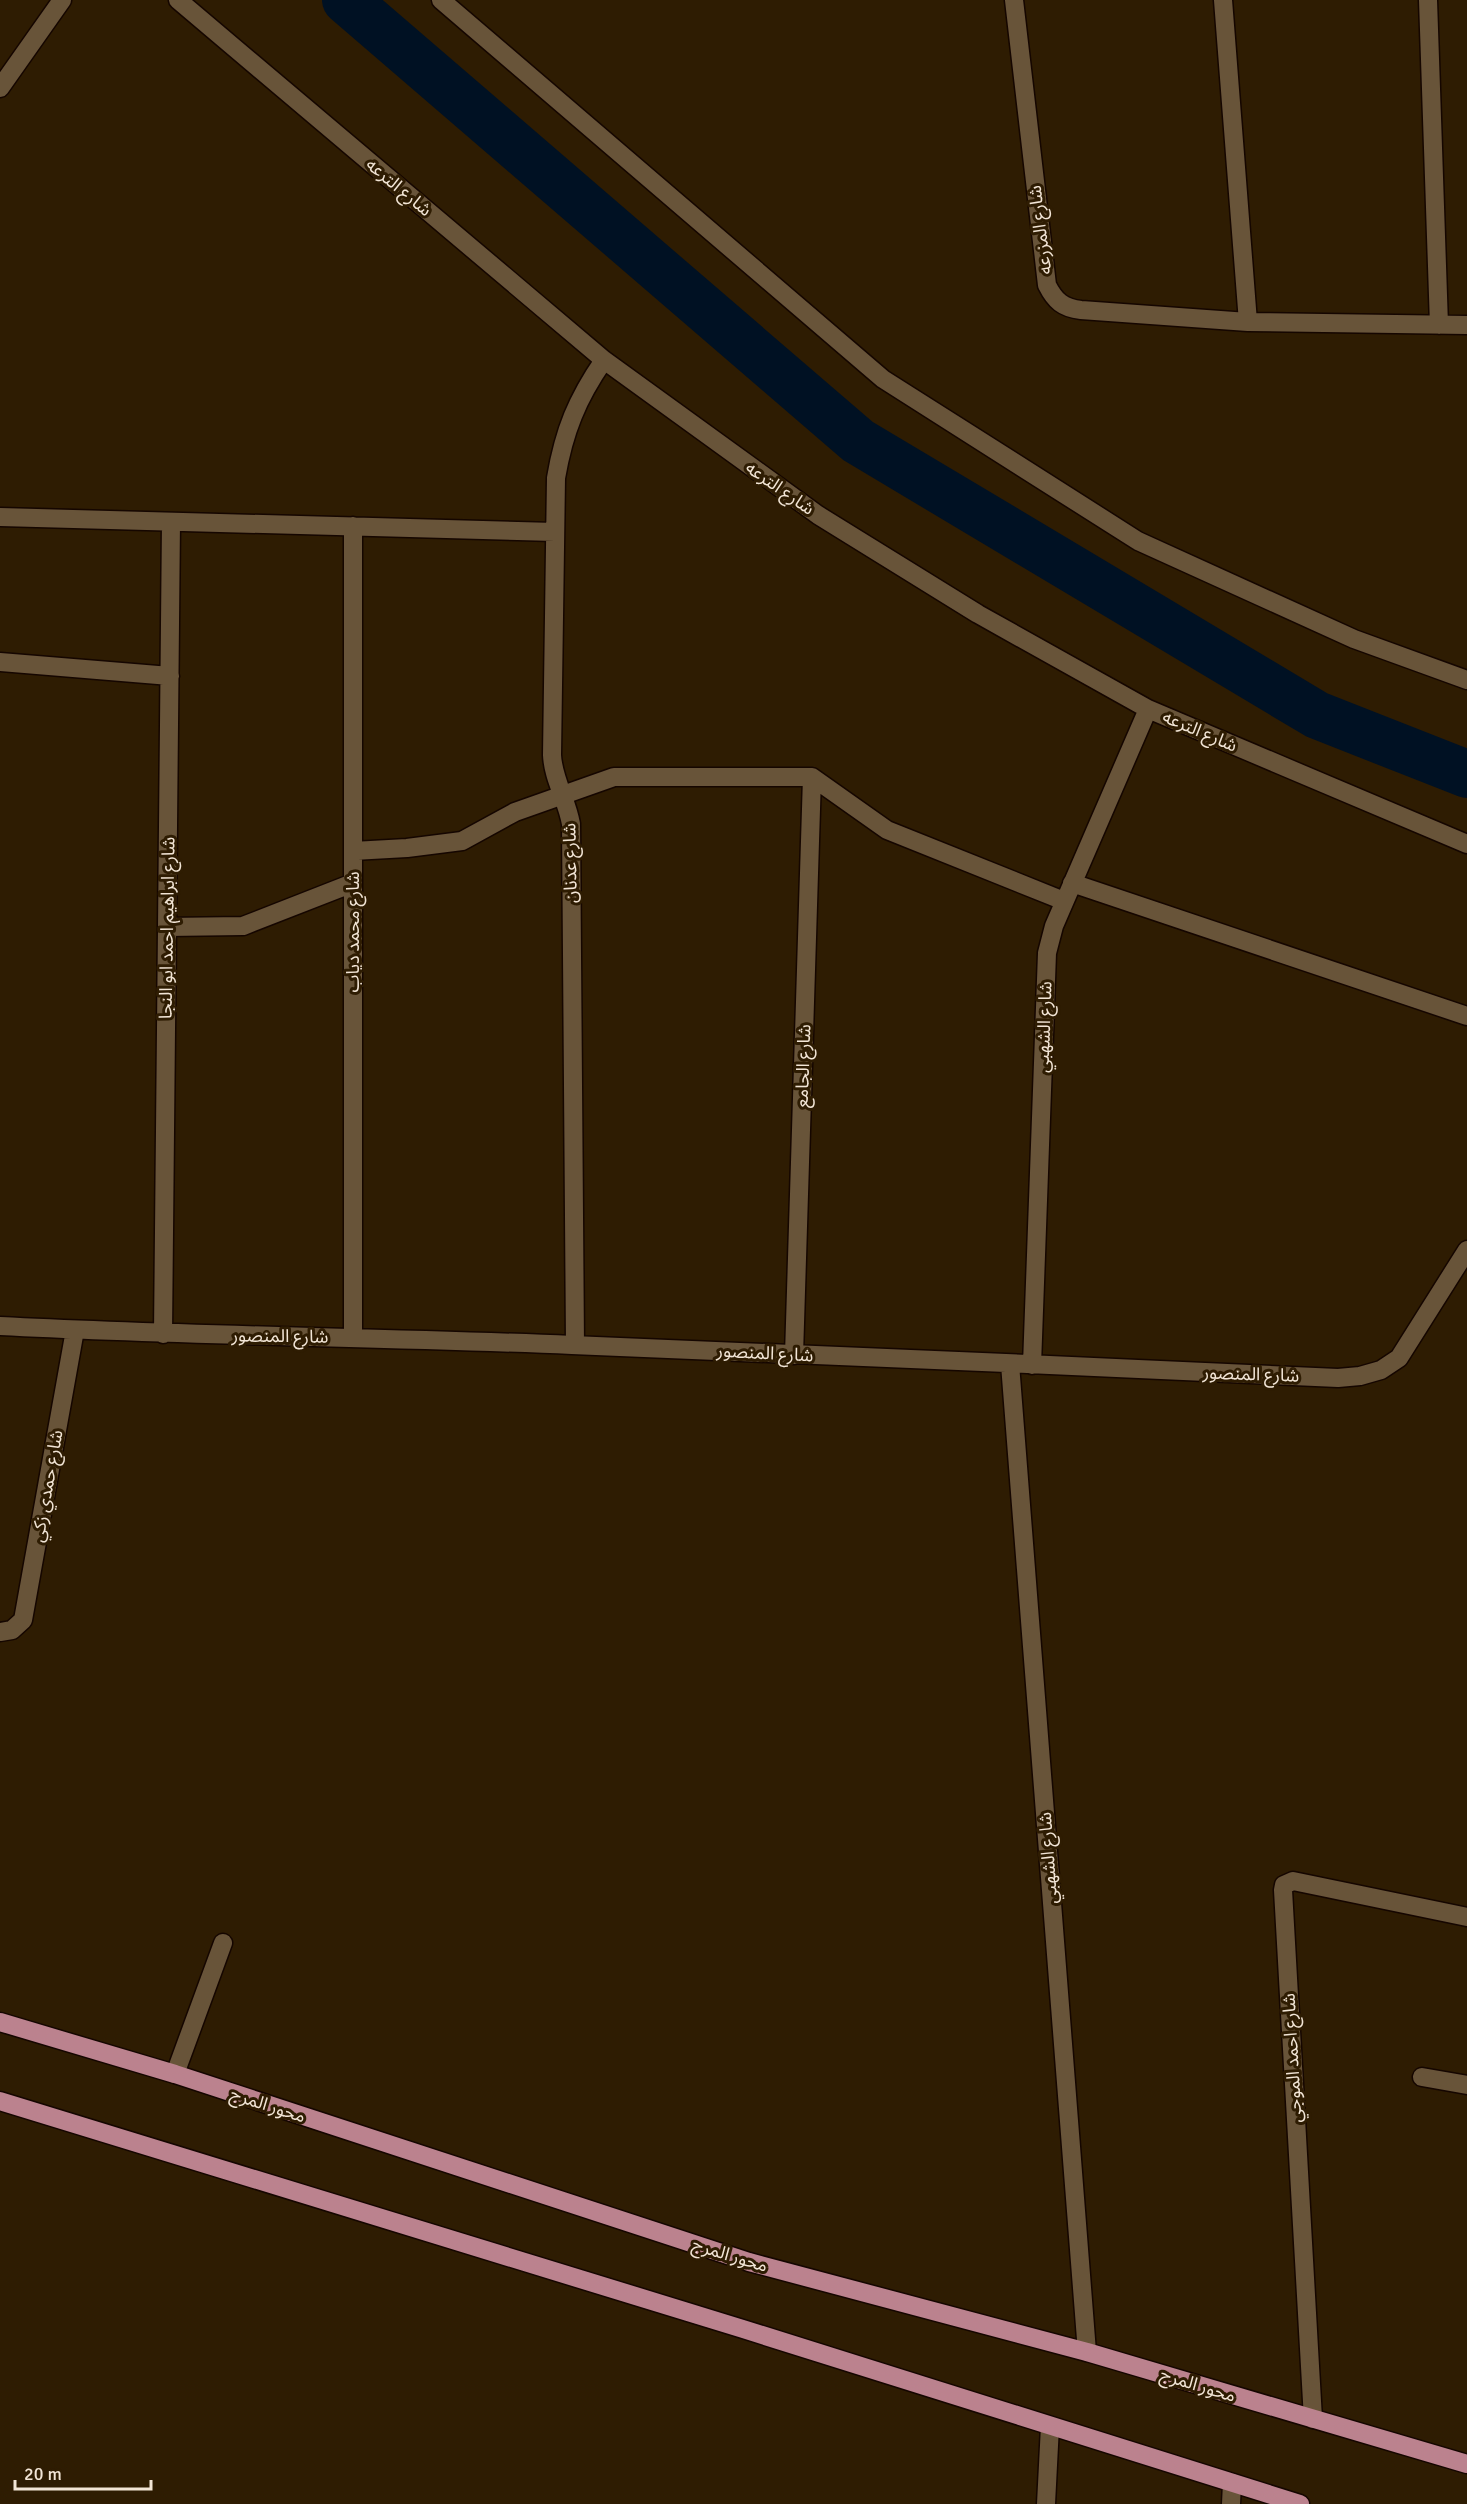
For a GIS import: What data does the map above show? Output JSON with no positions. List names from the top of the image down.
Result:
{
  "streets": {
    "main road": ["محور المرج"],
    "street": [
      "شارع الترعه",
      "شارع المزرعه",
      "شارع عدنان",
      "شارع ابراهيم احمد ابو النجا",
      "شارع محمد دياب",
      "شارع الشهبي",
      "شارع الجامع",
      "شارع المنصور",
      "شارع حمدي زكي",
      "شارع احمد الموجي"
    ]
  },
  "crossings": [
    ["شارع الترعه", "شارع عدنان"],
    ["شارع الترعه", "شارع الشهبي"],
    ["شارع عدنان", "شارع المنصور"],
    ["شارع ابراهيم احمد ابو النجا", "شارع المنصور"],
    ["شارع محمد دياب", "شارع المنصور"],
    ["شارع الشهبي", "شارع المنصور"],
    ["شارع الشهبي", "محور المرج"],
    ["شارع الجامع", "شارع المنصور"],
    ["شارع المنصور", "شارع حمدي زكي"],
    ["شارع احمد الموجي", "محور المرج"]
  ],
  "scale_bar": "20 m"
}
